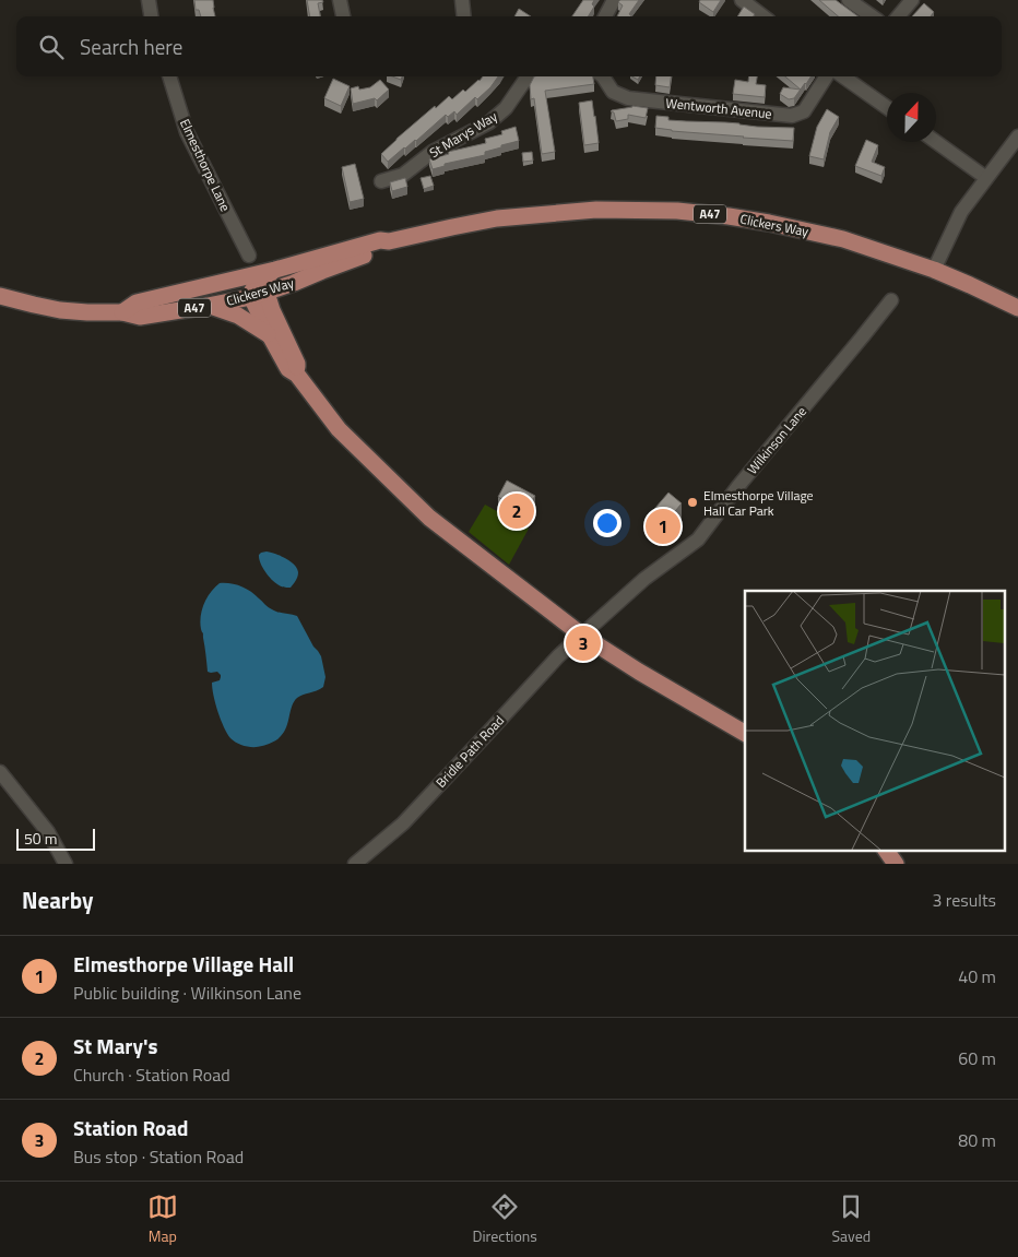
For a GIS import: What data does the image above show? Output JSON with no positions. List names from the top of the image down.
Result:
{
  "streets": {
    "main road": ["A47", "Clickers Way"],
    "street": [
      "Wentworth Avenue",
      "St Marys Way",
      "Elmesthorpe Lane",
      "Wilkinson Lane",
      "Bridle Path Road"
    ]
  },
  "crossings": [
    ["Wilkinson Lane", "Bridle Path Road"]
  ],
  "places": ["Elmesthorpe Village Hall Car Park"],
  "scale_bar": "50 m",
  "north": "top",
  "page": {
    "search": "Search here",
    "pins": ["2", "1", "3"],
    "scale": "50 m",
    "heading": ["Nearby", "3 results"],
    "list": [
      {
        "mark": "1",
        "name": "Elmesthorpe Village Hall",
        "note": "Public building · Wilkinson Lane",
        "value": "40 m"
      },
      {
        "mark": "2",
        "name": "St Mary's",
        "note": "Church · Station Road",
        "value": "60 m"
      },
      {
        "mark": "3",
        "name": "Station Road",
        "note": "Bus stop · Station Road",
        "value": "80 m"
      }
    ],
    "nav": ["Map", "Directions", "Saved"]
  }
}
